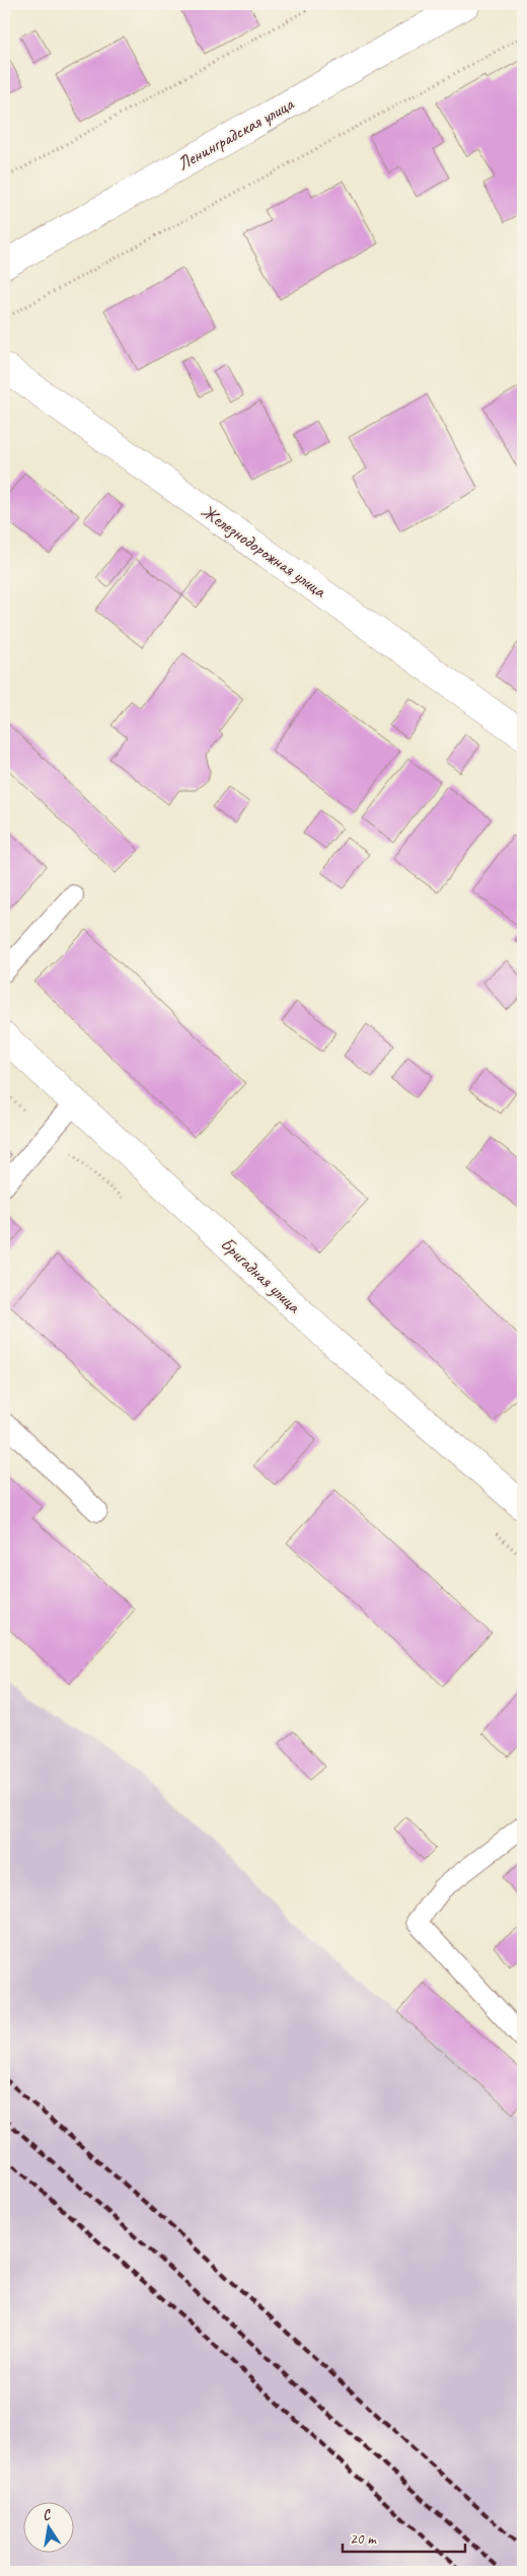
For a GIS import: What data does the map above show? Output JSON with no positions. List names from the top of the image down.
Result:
{
  "streets": {
    "street": ["Ленинградская улица", "Железнодорожная улица", "Бригадная улица"]
  },
  "scale_bar": "20 m",
  "north": "top"
}
